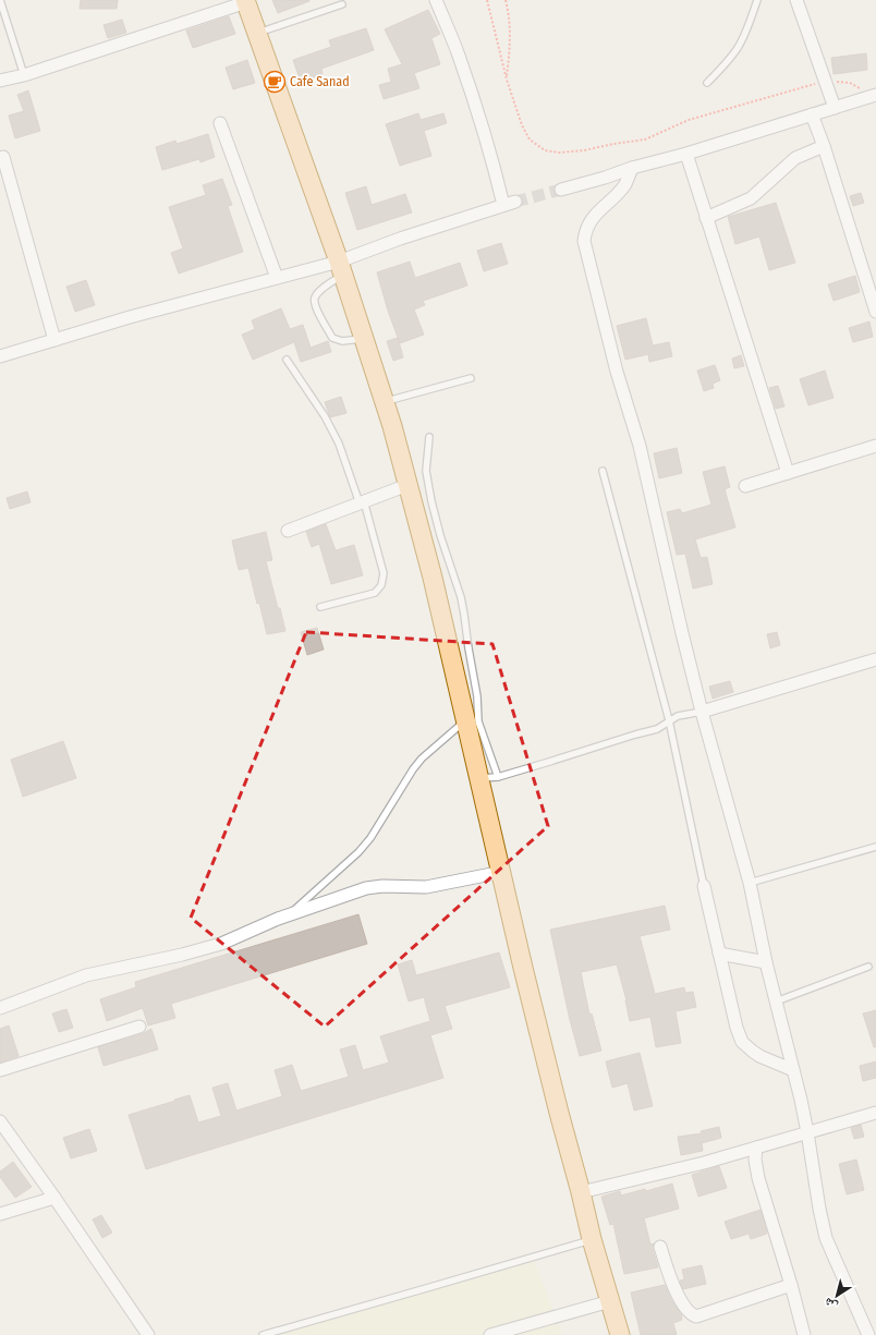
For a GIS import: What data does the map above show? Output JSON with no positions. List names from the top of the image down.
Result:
{
  "places": {
    "cafe": ["Cafe Sanad"]
  },
  "north": "bottom left"
}
